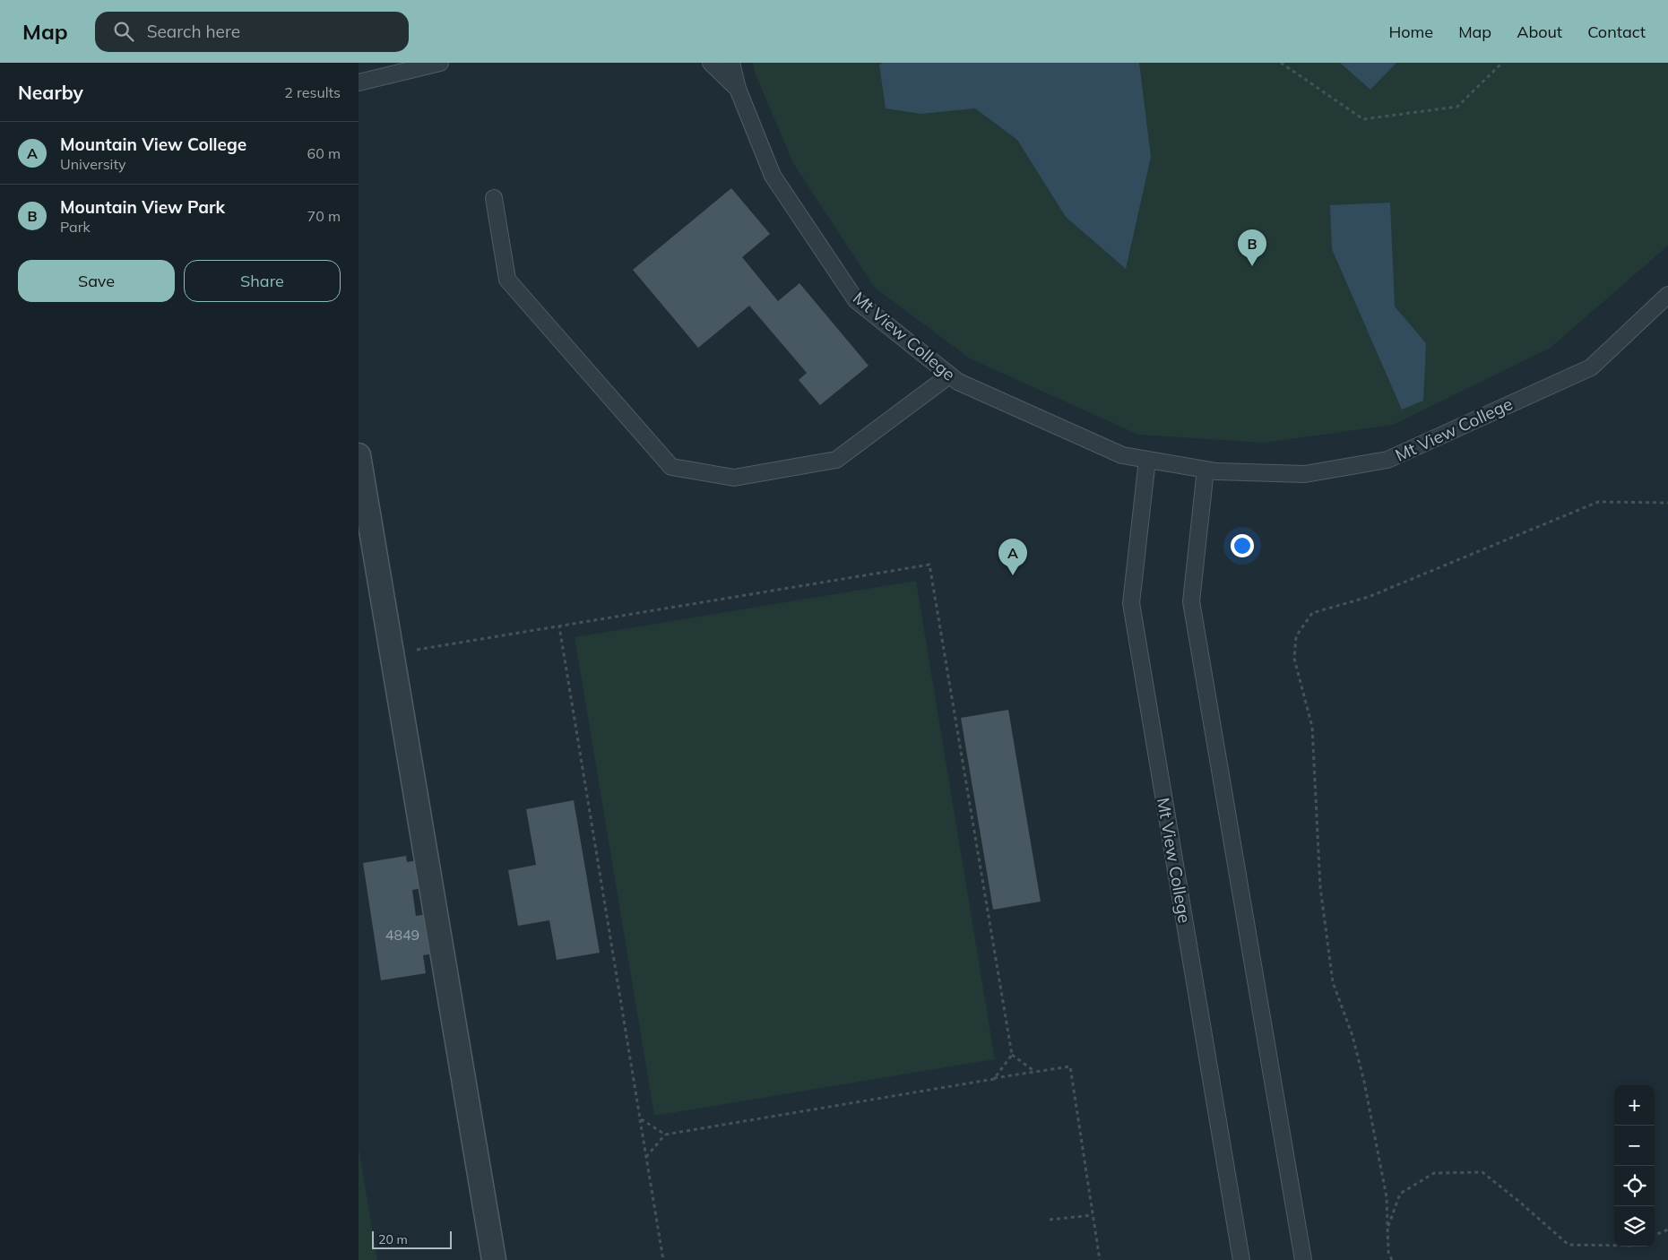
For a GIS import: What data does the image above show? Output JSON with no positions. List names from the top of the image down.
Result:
{
  "streets": {
    "lane": ["Mt View College"]
  },
  "house_numbers": ["4849"],
  "scale_bar": "20 m",
  "page": {
    "header": "Map",
    "search": "Search here",
    "nav": [
      "Home",
      "Map",
      "About",
      "Contact"
    ],
    "heading": ["Nearby", "2 results"],
    "list": [
      {
        "mark": "A",
        "name": "Mountain View College",
        "note": "University",
        "value": "60 m"
      },
      {
        "mark": "B",
        "name": "Mountain View Park",
        "note": "Park",
        "value": "70 m"
      }
    ],
    "pins": ["B", "A"],
    "buttons": ["Save", "Share"],
    "map_buttons": ["+", "−"],
    "scale": "20 m"
  }
}
